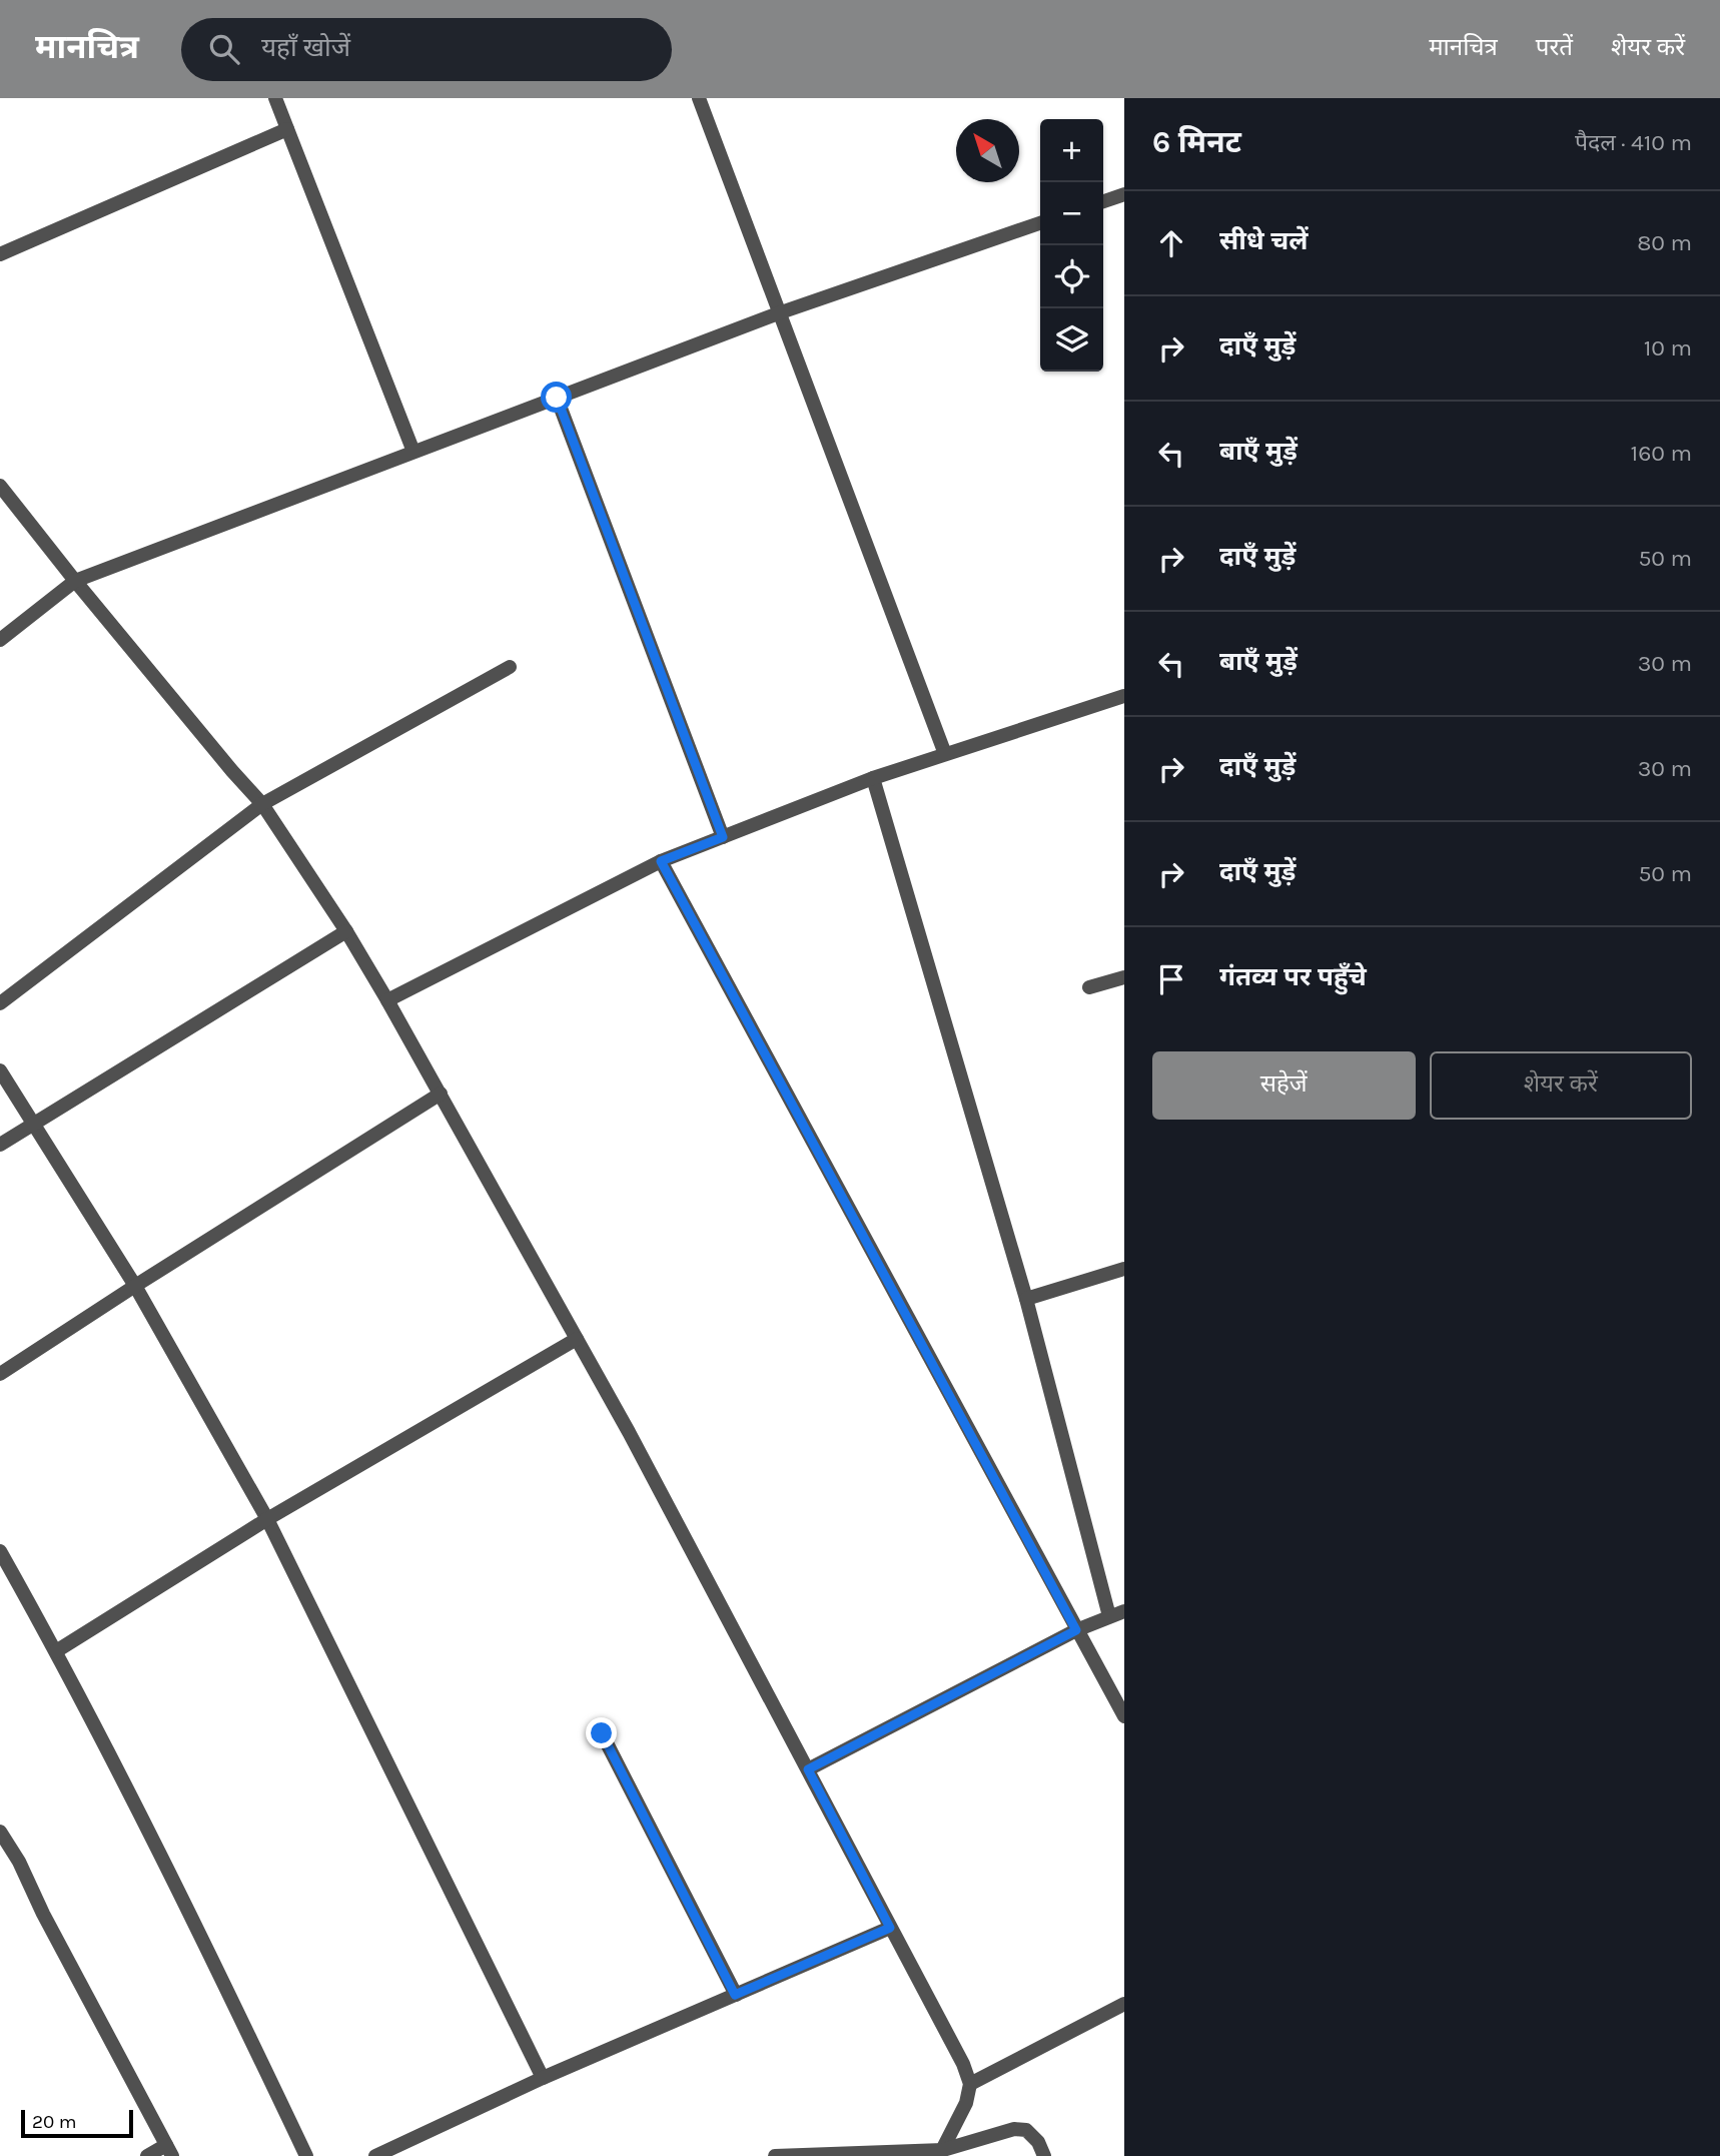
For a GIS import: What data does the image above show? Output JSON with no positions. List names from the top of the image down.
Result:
{
  "scale_bar": "20 m",
  "north": "top left",
  "page": {
    "header": "मानचित्र",
    "search": "यहाँ खोजें",
    "nav": ["मानचित्र", "परतें", "शेयर करें"],
    "heading": ["6 मिनट", "पैदल · 410 m"],
    "map_buttons": ["+", "−"],
    "list": [
      ["सीधे चलें", "80 m"],
      ["दाएँ मुड़ें", "10 m"],
      ["बाएँ मुड़ें", "160 m"],
      ["दाएँ मुड़ें", "50 m"],
      ["बाएँ मुड़ें", "30 m"],
      ["दाएँ मुड़ें", "30 m"],
      ["दाएँ मुड़ें", "50 m"],
      "गंतव्य पर पहुँचे"
    ],
    "buttons": ["सहेजें", "शेयर करें"],
    "scale": "20 m"
  }
}
